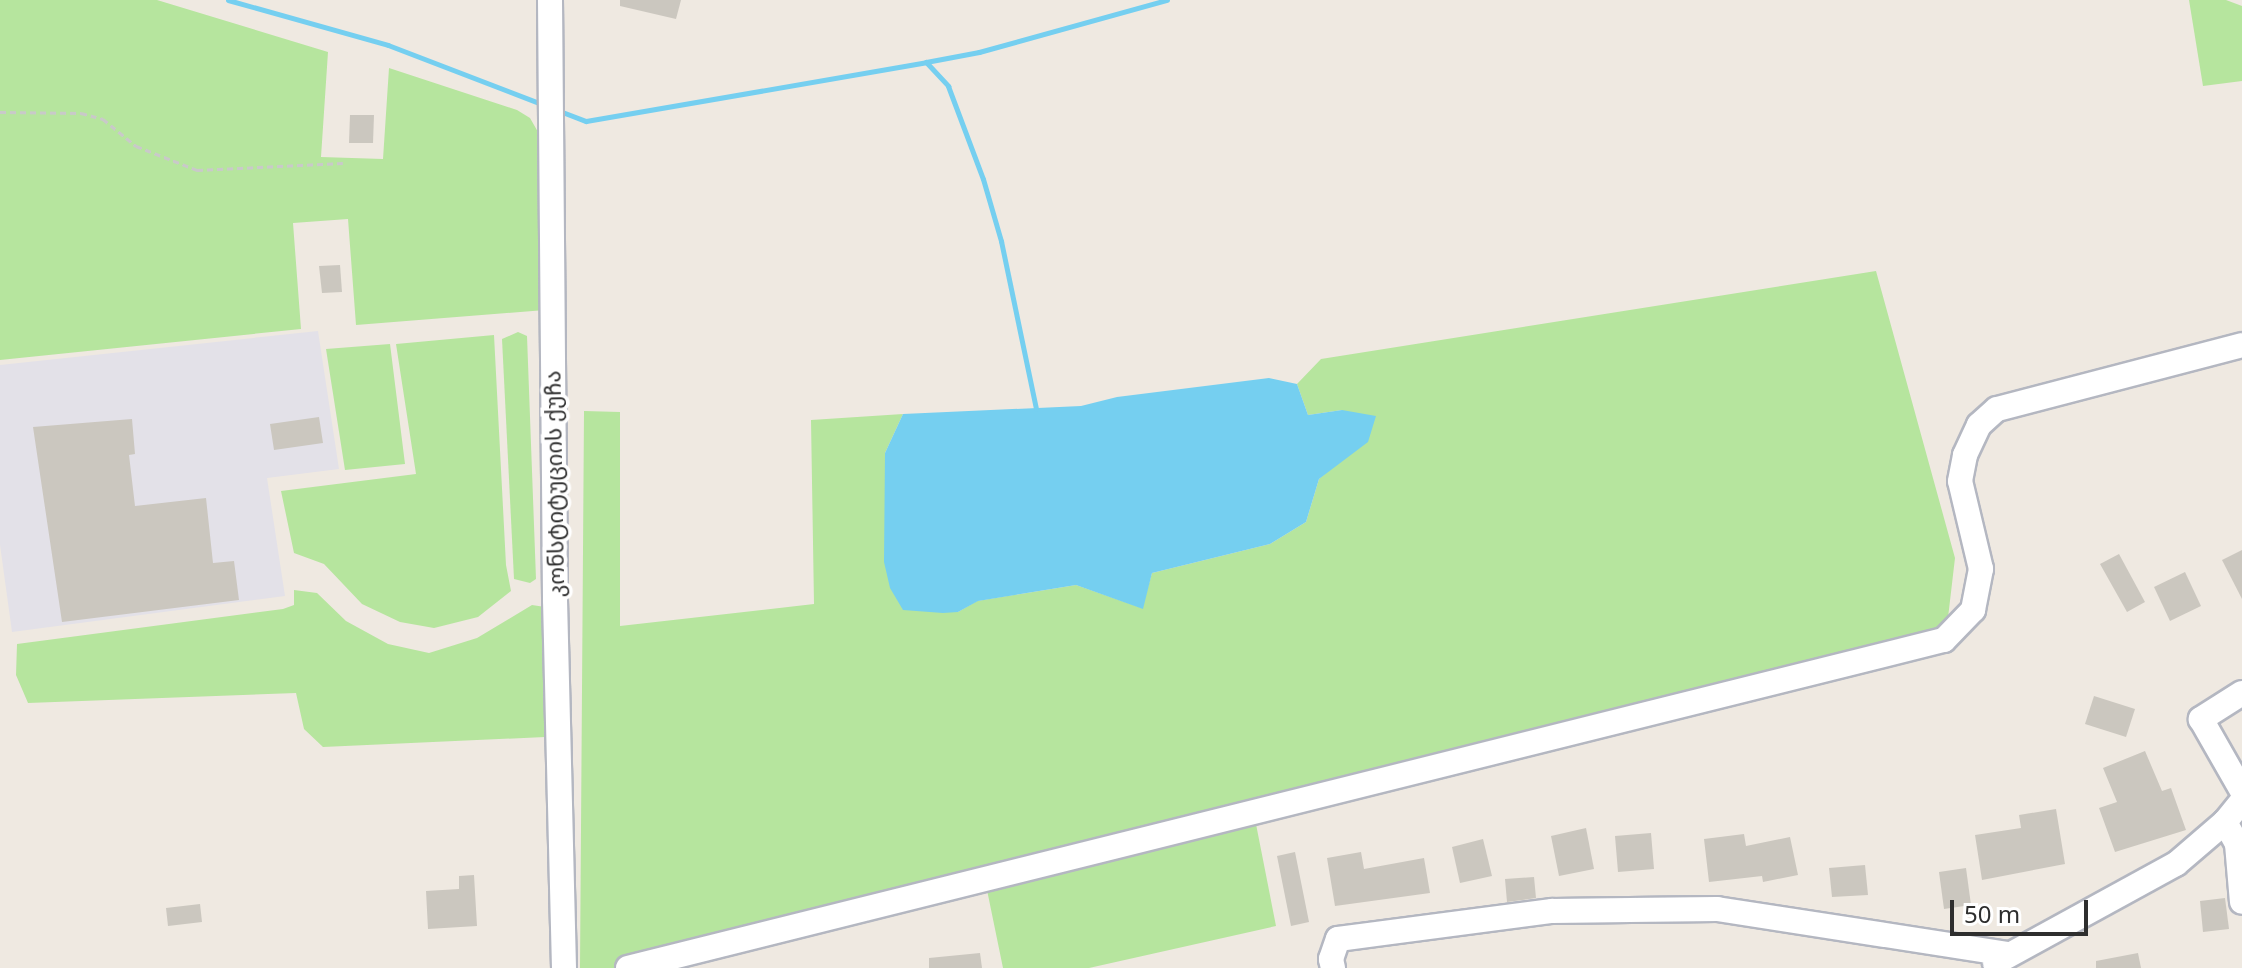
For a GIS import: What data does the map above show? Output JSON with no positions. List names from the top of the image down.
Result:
{
  "streets": {
    "street": ["კონსტიტუციის ქუჩა"]
  },
  "scale_bar": "50 m"
}
